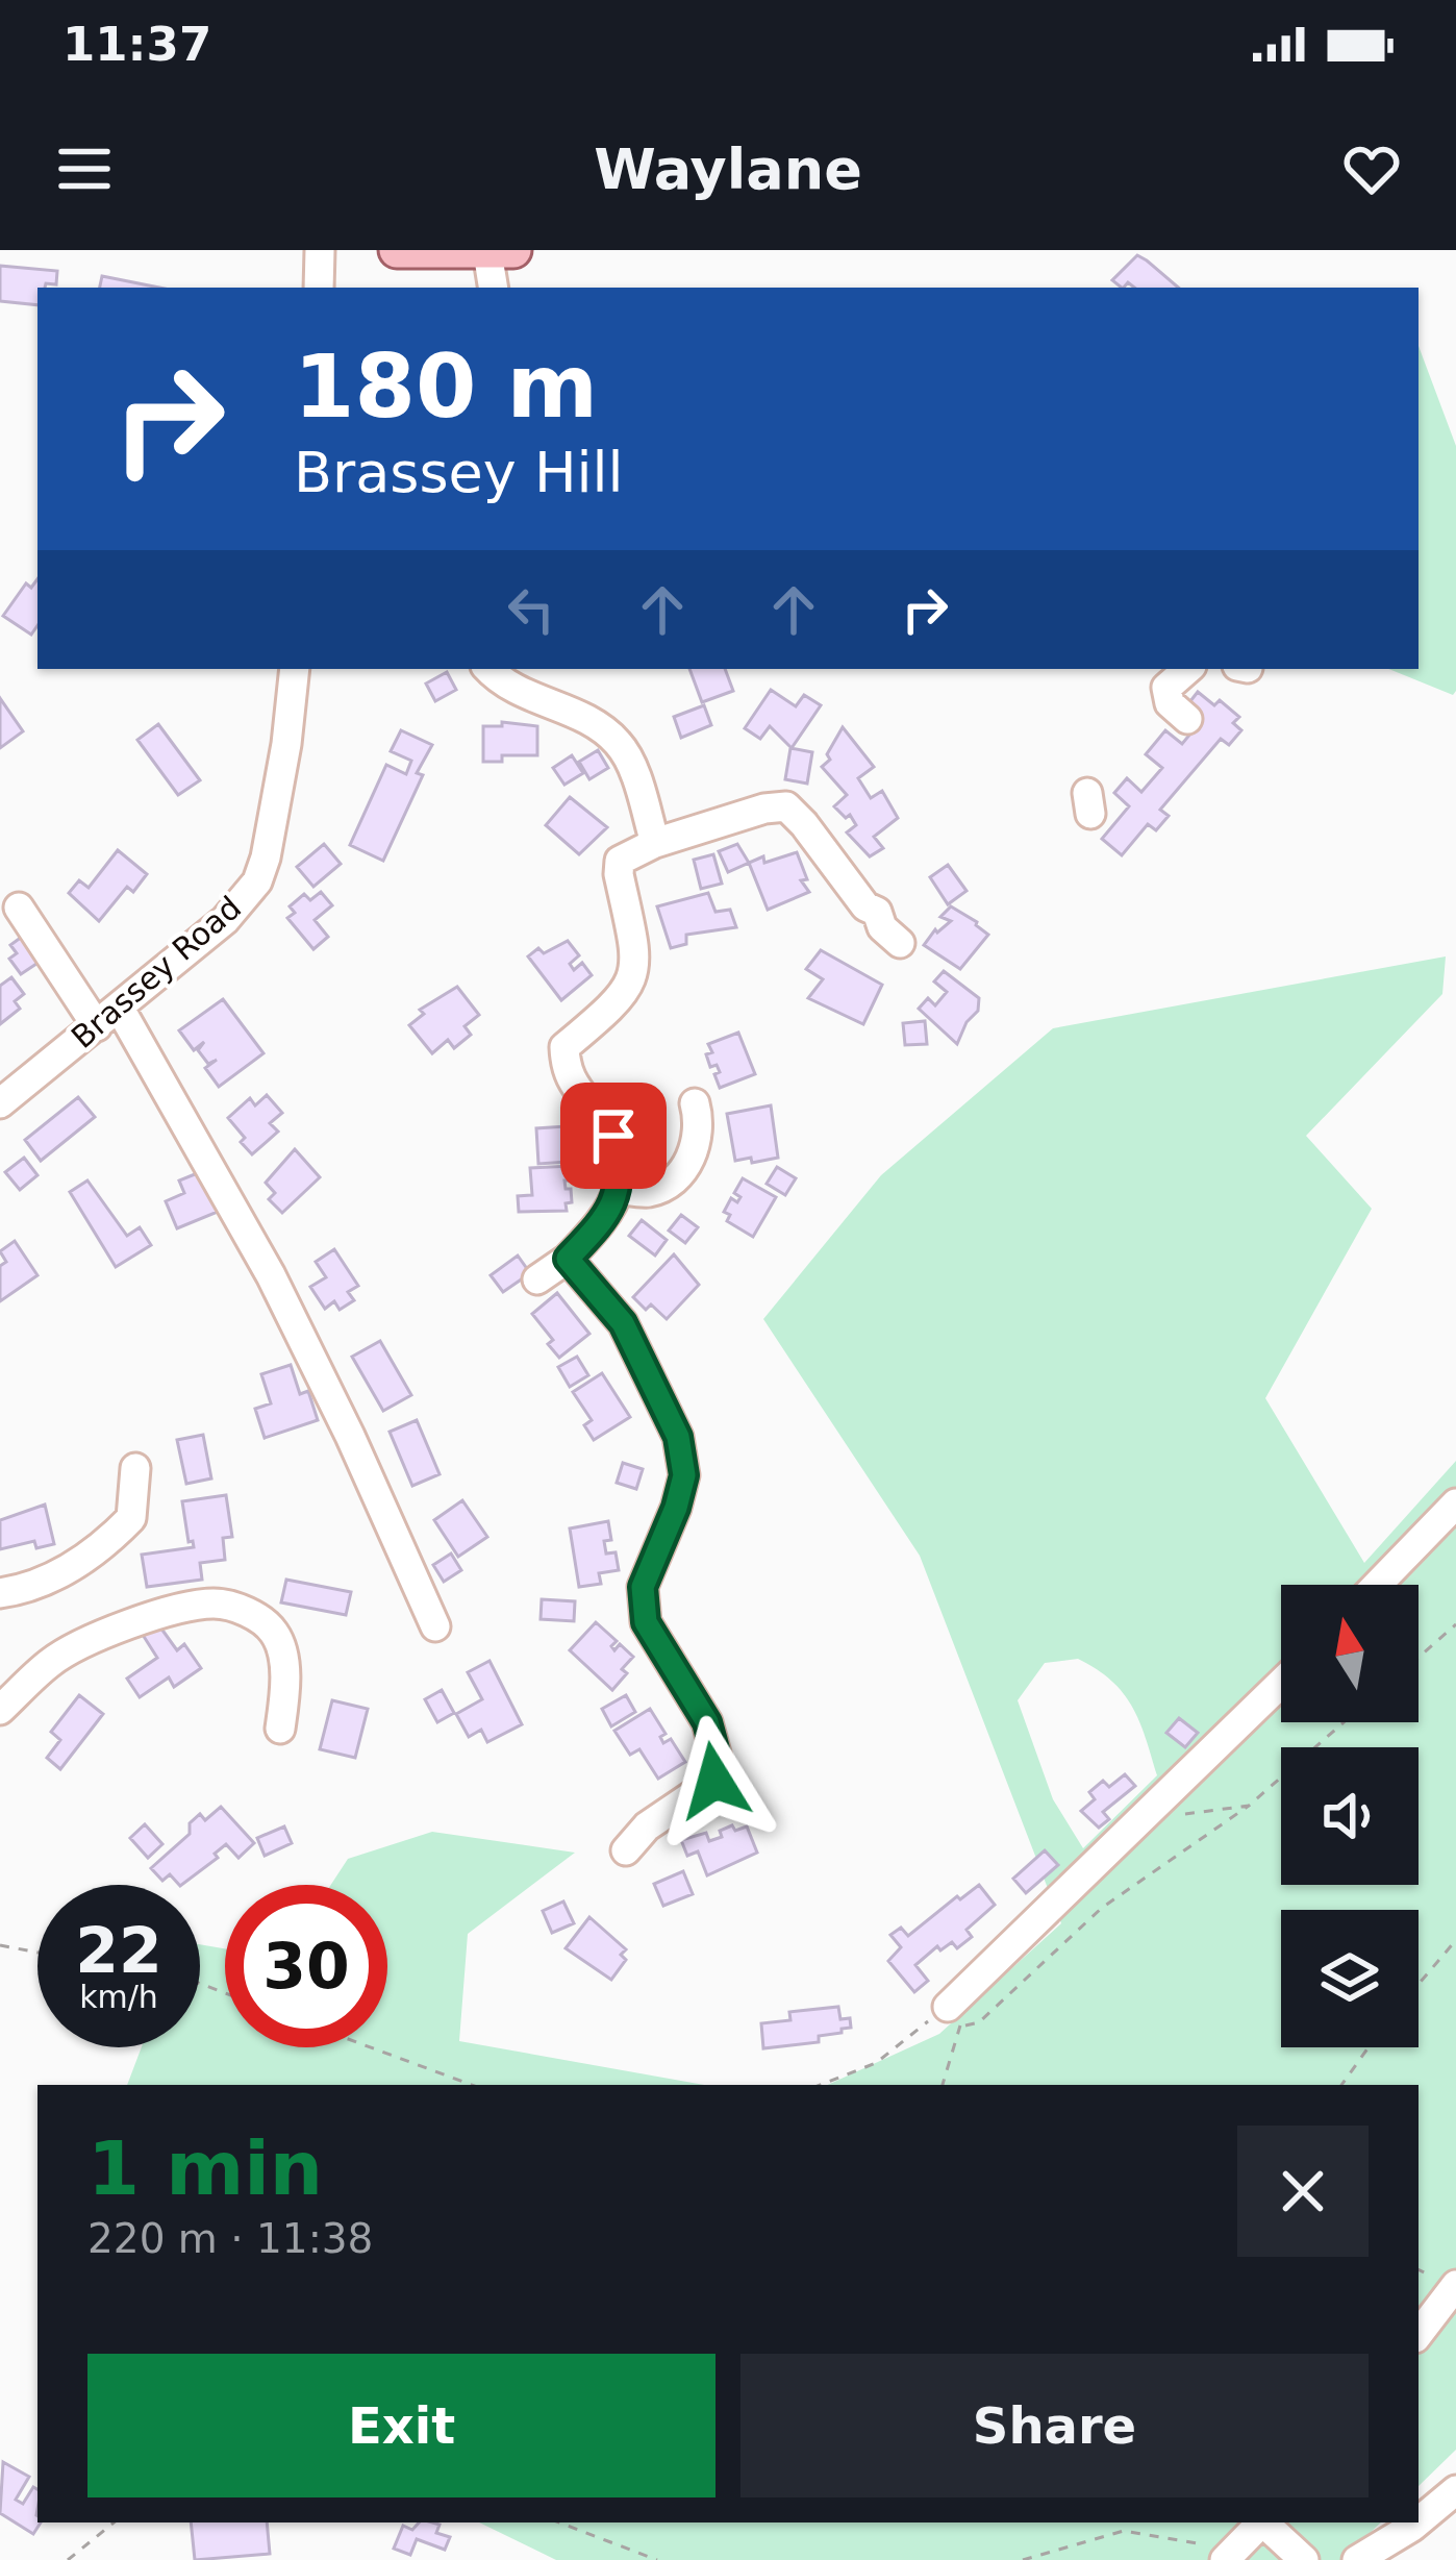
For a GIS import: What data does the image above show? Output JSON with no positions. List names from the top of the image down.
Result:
{
  "streets": {
    "street": ["Brassey Road"]
  },
  "north": "top",
  "page": {
    "status": "11:37",
    "header": "Waylane",
    "turn": ["180 m", "Brassey Hill"],
    "speed": "22 km/h",
    "limit": "30",
    "heading": ["1 min", "220 m · 11:38"],
    "buttons": ["Exit", "Share"]
  }
}
